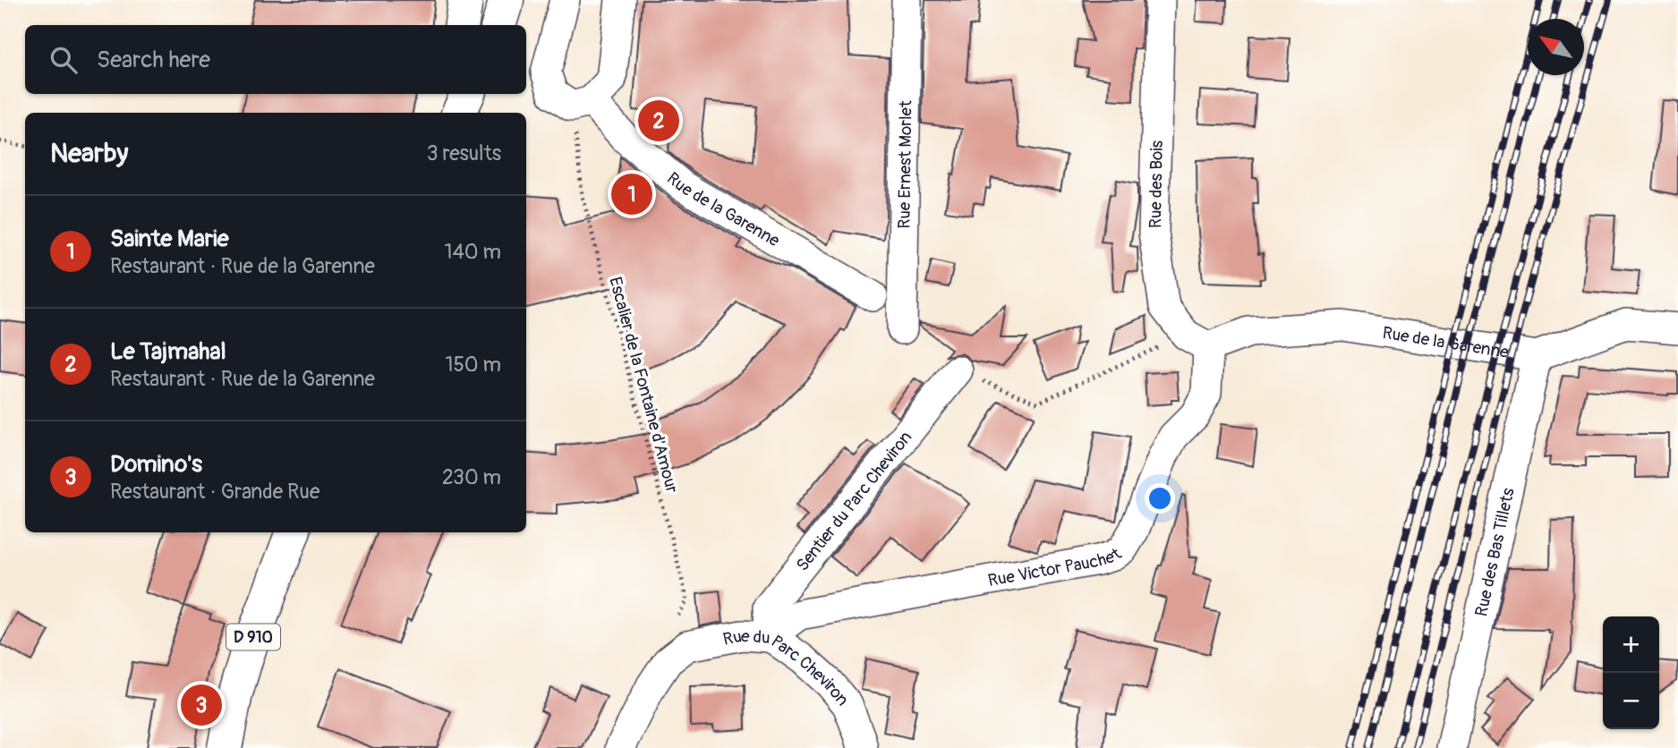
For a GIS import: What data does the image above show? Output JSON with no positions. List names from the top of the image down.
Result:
{
  "streets": {
    "main road": ["D 910"],
    "street": [
      "Rue Ernest Morlet",
      "Rue des Bois",
      "Rue de la Garenne",
      "Sentier du Parc Cheviron",
      "Rue des Bas Tillets",
      "Rue Victor Pauchet",
      "Rue du Parc Cheviron"
    ],
    "path": ["Escalier de la Fontaine d'Amour"]
  },
  "crossings": [
    ["Rue des Bois", "Rue de la Garenne"],
    ["Rue des Bois", "Rue Victor Pauchet"],
    ["Rue de la Garenne", "Escalier de la Fontaine d'Amour"],
    ["Rue de la Garenne", "Rue des Bas Tillets"],
    ["Rue de la Garenne", "Rue Victor Pauchet"],
    ["Escalier de la Fontaine d'Amour", "Rue du Parc Cheviron"],
    ["Sentier du Parc Cheviron", "Rue Victor Pauchet"],
    ["Sentier du Parc Cheviron", "Rue du Parc Cheviron"],
    ["Rue Victor Pauchet", "Rue du Parc Cheviron"]
  ],
  "north": "top left",
  "page": {
    "search": "Search here",
    "pins": ["2", "1", "3"],
    "heading": ["Nearby", "3 results"],
    "list": [
      {
        "mark": "1",
        "name": "Sainte Marie",
        "note": "Restaurant · Rue de la Garenne",
        "value": "140 m"
      },
      {
        "mark": "2",
        "name": "Le Tajmahal",
        "note": "Restaurant · Rue de la Garenne",
        "value": "150 m"
      },
      {
        "mark": "3",
        "name": "Domino's",
        "note": "Restaurant · Grande Rue",
        "value": "230 m"
      }
    ],
    "map_buttons": ["+", "−"]
  }
}
